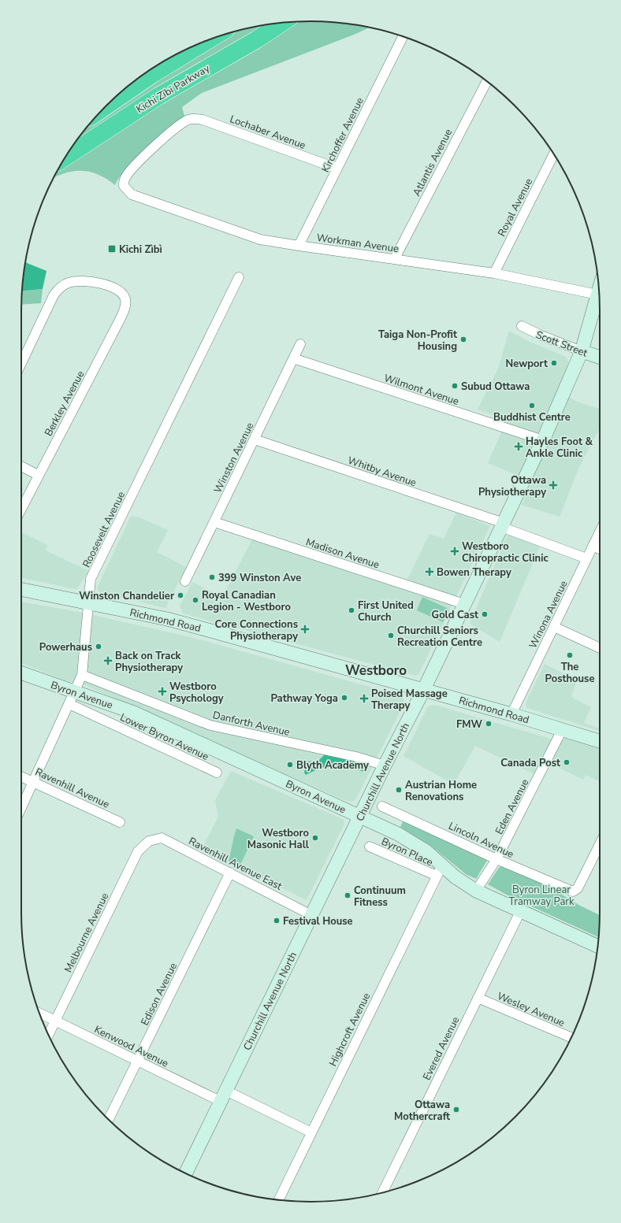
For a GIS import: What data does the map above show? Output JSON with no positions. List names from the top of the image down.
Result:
{
  "streets": {
    "highway": ["Kichi Zībī Parkway"],
    "main road": [
      "Scott Street",
      "Richmond Road",
      "Byron Avenue",
      "Churchill Avenue North"
    ],
    "street": [
      "Lochaber Avenue",
      "Kirchoffer Avenue",
      "Atlantis Avenue",
      "Royal Avenue",
      "Workman Avenue",
      "Wilmont Avenue",
      "Berkley Avenue",
      "Winston Avenue",
      "Whitby Avenue",
      "Roosevelt Avenue",
      "Madison Avenue",
      "Winona Avenue",
      "Danforth Avenue",
      "Lower Byron Avenue",
      "Ravenhill Avenue",
      "Eden Avenue",
      "Lincoln Avenue",
      "Byron Place",
      "Ravenhill Avenue East",
      "Melbourne Avenue",
      "Edison Avenue",
      "Wesley Avenue",
      "Highcroft Avenue",
      "Kenwood Avenue",
      "Evered Avenue"
    ]
  },
  "crossings": [
    ["Lochaber Avenue", "Kirchoffer Avenue"],
    ["Lochaber Avenue", "Workman Avenue"],
    ["Kirchoffer Avenue", "Workman Avenue"],
    ["Atlantis Avenue", "Workman Avenue"],
    ["Royal Avenue", "Workman Avenue"],
    ["Workman Avenue", "Churchill Avenue North"],
    ["Scott Street", "Churchill Avenue North"],
    ["Wilmont Avenue", "Winston Avenue"],
    ["Wilmont Avenue", "Churchill Avenue North"],
    ["Winston Avenue", "Whitby Avenue"],
    ["Winston Avenue", "Madison Avenue"],
    ["Whitby Avenue", "Winona Avenue"],
    ["Whitby Avenue", "Churchill Avenue North"],
    ["Roosevelt Avenue", "Richmond Road"],
    ["Roosevelt Avenue", "Byron Avenue"],
    ["Roosevelt Avenue", "Danforth Avenue"],
    ["Roosevelt Avenue", "Lower Byron Avenue"],
    ["Roosevelt Avenue", "Ravenhill Avenue"],
    ["Madison Avenue", "Churchill Avenue North"],
    ["Winona Avenue", "Richmond Road"],
    ["Richmond Road", "Churchill Avenue North"],
    ["Richmond Road", "Eden Avenue"],
    ["Byron Avenue", "Lower Byron Avenue"],
    ["Byron Avenue", "Churchill Avenue North"],
    ["Byron Avenue", "Eden Avenue"],
    ["Byron Avenue", "Byron Place"],
    ["Byron Avenue", "Highcroft Avenue"],
    ["Byron Avenue", "Evered Avenue"],
    ["Danforth Avenue", "Churchill Avenue North"],
    ["Churchill Avenue North", "Ravenhill Avenue East"],
    ["Churchill Avenue North", "Kenwood Avenue"],
    ["Eden Avenue", "Lincoln Avenue"],
    ["Byron Place", "Highcroft Avenue"],
    ["Ravenhill Avenue East", "Melbourne Avenue"],
    ["Ravenhill Avenue East", "Edison Avenue"],
    ["Melbourne Avenue", "Kenwood Avenue"],
    ["Edison Avenue", "Kenwood Avenue"],
    ["Wesley Avenue", "Evered Avenue"],
    ["Highcroft Avenue", "Kenwood Avenue"]
  ],
  "districts": ["Westboro"],
  "parks": ["Byron Linear Tramway Park"],
  "places": {
    "transit": ["Kichi Zìbì"],
    "other": [
      "Taiga Non-Profit Housing",
      "Newport",
      "Subud Ottawa",
      "Buddhist Centre",
      "399 Winston Ave",
      "Winston Chandelier",
      "Royal Canadian Legion - Westboro",
      "First United Church",
      "Gold Cast",
      "Churchill Seniors Recreation Centre",
      "Powerhaus",
      "The Posthouse",
      "Pathway Yoga",
      "FMW",
      "Canada Post",
      "Blyth Academy",
      "Austrian Home Renovations",
      "Westboro Masonic Hall",
      "Continuum Fitness",
      "Festival House",
      "Ottawa Mothercraft"
    ],
    "health": [
      "Hayles Foot & Ankle Clinic",
      "Ottawa Physiotherapy",
      "Westboro Chiropractic Clinic",
      "Bowen Therapy",
      "Core Connections Physiotherapy",
      "Back on Track Physiotherapy",
      "Westboro Psychology",
      "Poised Massage Therapy"
    ]
  }
}
